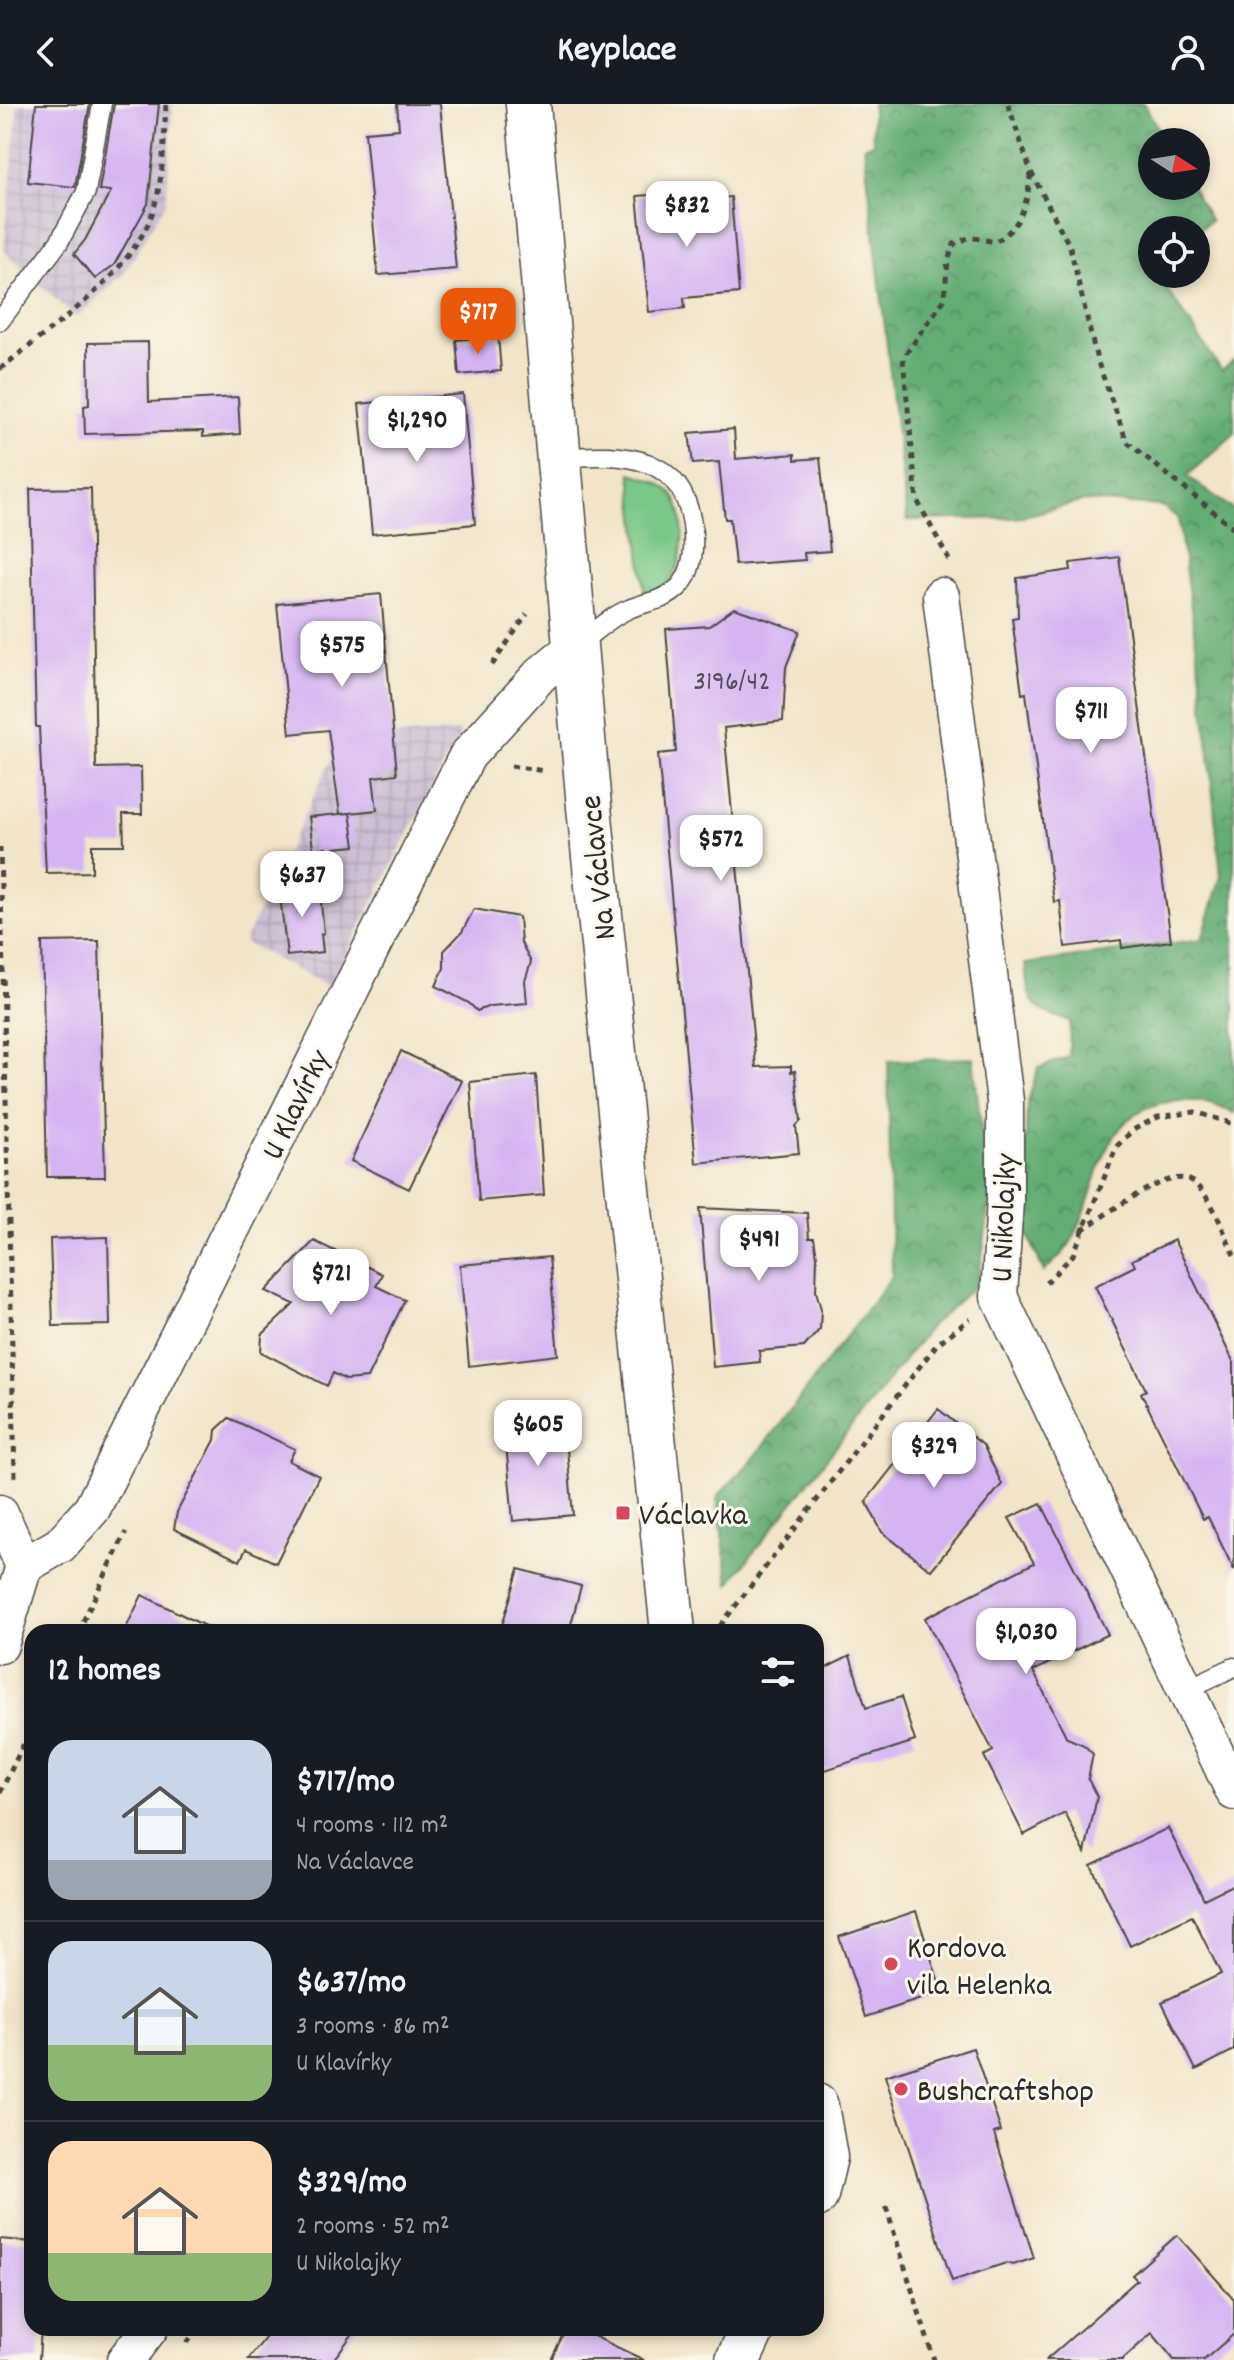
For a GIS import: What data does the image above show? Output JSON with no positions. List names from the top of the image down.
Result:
{
  "streets": {
    "street": ["Na Václavce", "U Klavírky", "U Nikolajky"]
  },
  "crossings": [
    ["Na Václavce", "U Klavírky"]
  ],
  "places": {
    "transit": ["Václavka"],
    "other": ["Kordova vila Helenka", "Bushcraftshop"]
  },
  "house_numbers": ["3196/42"],
  "north": "right",
  "page": {
    "header": "Keyplace",
    "price": [
      "$832",
      "$717",
      "$1,290",
      "$575",
      "$711",
      "$572",
      "$637",
      "$491",
      "$721",
      "$605",
      "$329",
      "$1,030"
    ],
    "heading": "12 homes",
    "list": [
      {
        "name": "$717/mo",
        "note": "4 rooms · 112 m² · Na Václavce"
      },
      {
        "name": "$637/mo",
        "note": "3 rooms · 86 m² · U Klavírky"
      },
      {
        "name": "$329/mo",
        "note": "2 rooms · 52 m² · U Nikolajky"
      }
    ]
  }
}
